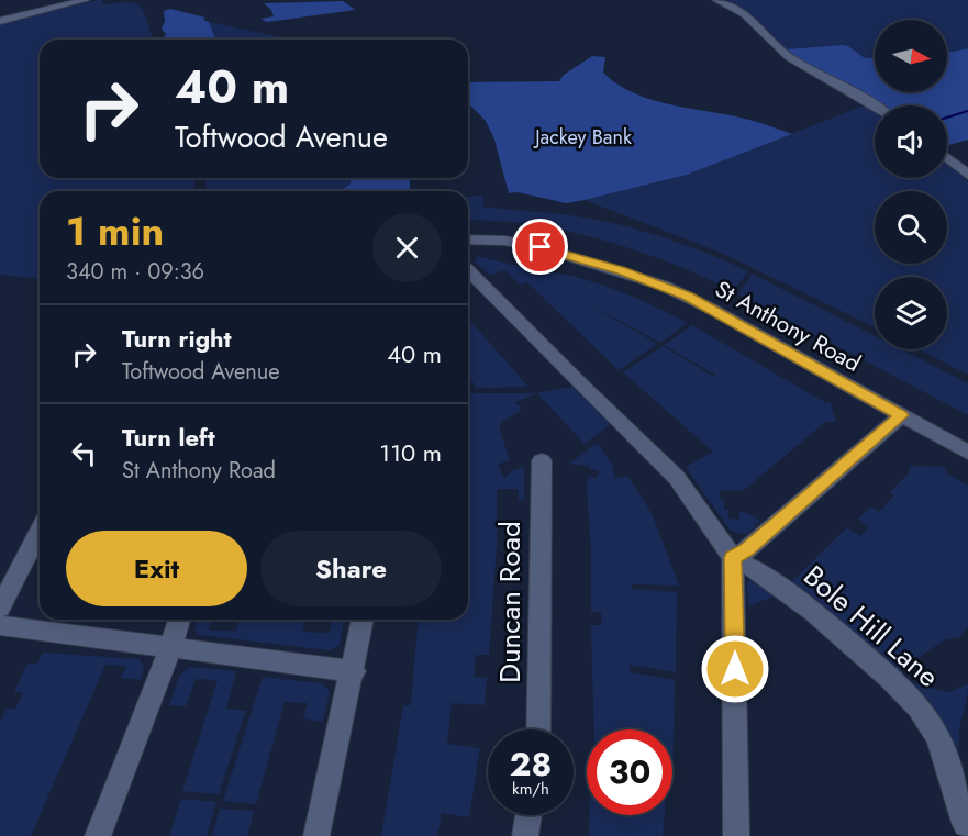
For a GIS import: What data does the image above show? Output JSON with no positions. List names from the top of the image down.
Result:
{
  "streets": {
    "street": ["St Anthony Road", "Duncan Road", "Bole Hill Lane"]
  },
  "parks": ["Jackey Bank"],
  "north": "right",
  "page": {
    "turn": ["40 m", "Toftwood Avenue"],
    "heading": ["1 min", "340 m · 09:36"],
    "list": [
      {
        "name": "Turn right",
        "note": "Toftwood Avenue",
        "value": "40 m"
      },
      {
        "name": "Turn left",
        "note": "St Anthony Road",
        "value": "110 m"
      }
    ],
    "buttons": ["Exit", "Share"],
    "speed": "28 km/h",
    "limit": "30"
  }
}
